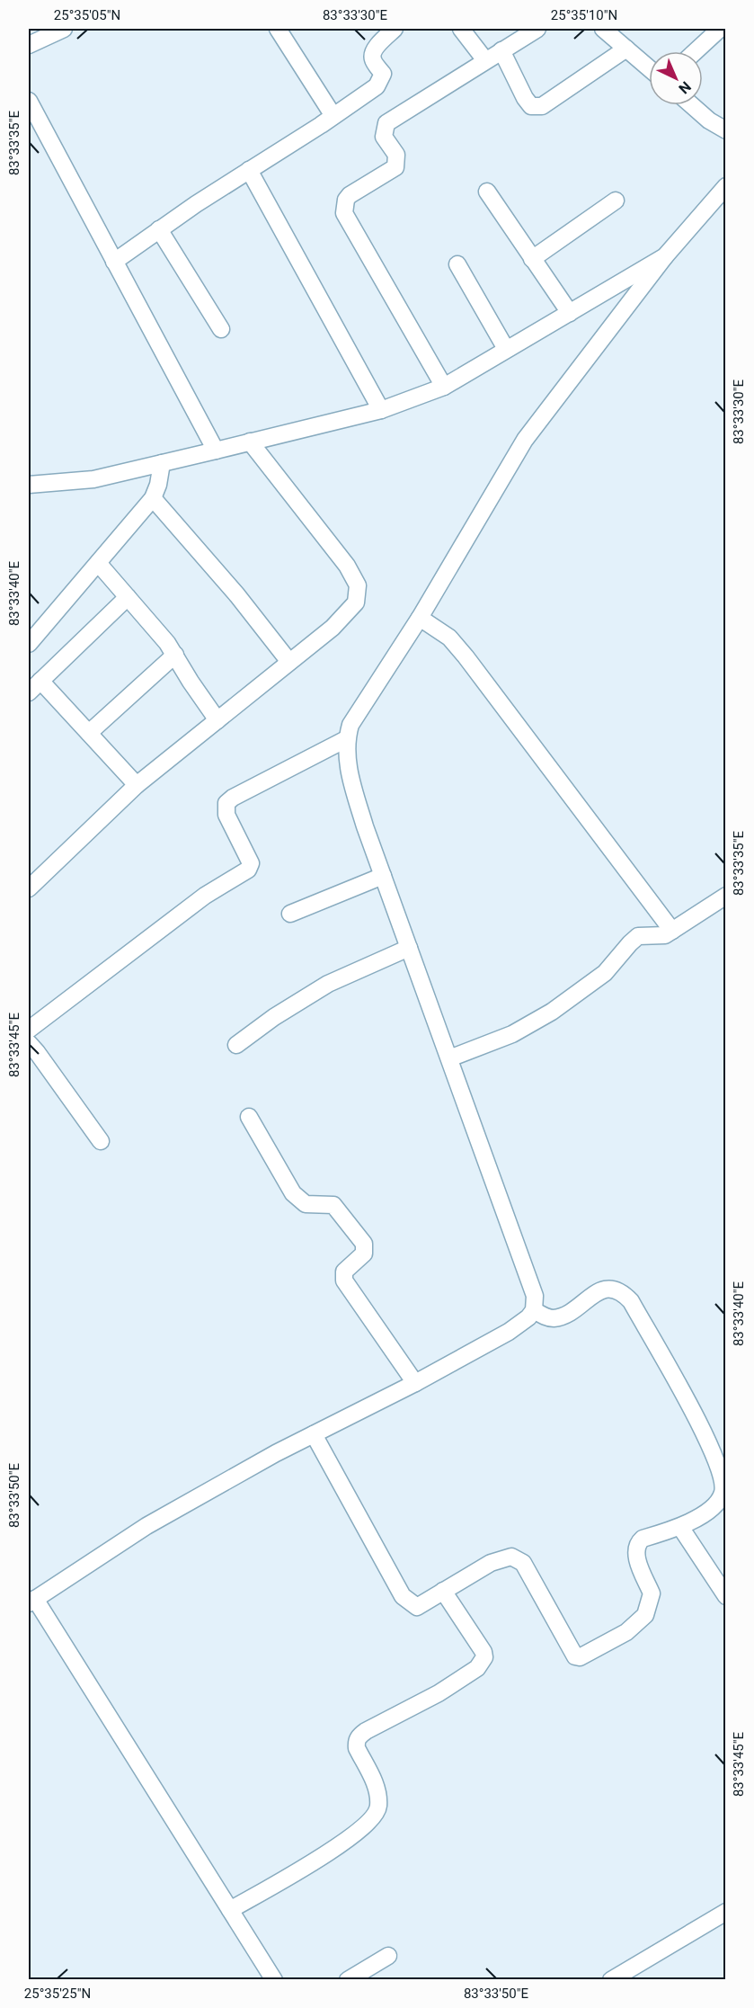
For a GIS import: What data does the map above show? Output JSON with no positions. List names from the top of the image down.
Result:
{
  "north": "bottom right",
  "coordinates": [
    "25°35'05\"N",
    "83°33'30\"E",
    "25°35'10\"N",
    "83°33'35\"E",
    "83°33'40\"E",
    "83°33'45\"E",
    "83°33'50\"E",
    "25°35'25\"N"
  ]
}
